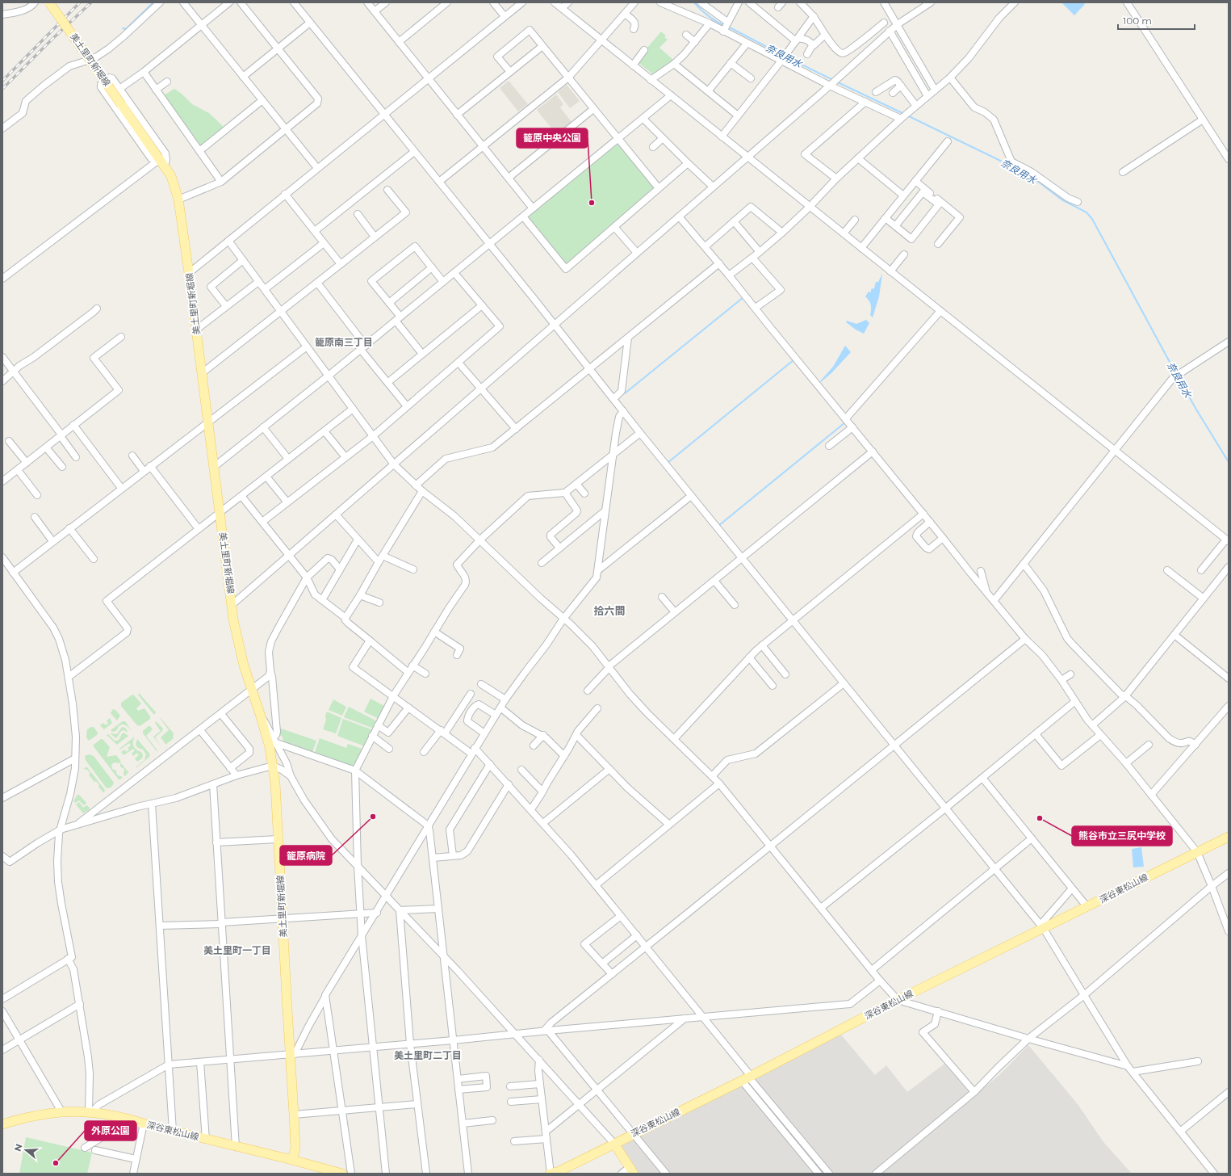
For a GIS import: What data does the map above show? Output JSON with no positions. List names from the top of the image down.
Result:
{
  "streets": {
    "main road": ["美土里町新堀線", "深谷東松山線"]
  },
  "crossings": [
    ["美土里町新堀線", "深谷東松山線"]
  ],
  "districts": [
    "籠原南三丁目",
    "拾六間",
    "美土里町一丁目",
    "美土里町二丁目"
  ],
  "water": ["奈良用水"],
  "places": [
    "籠原中央公園",
    "籠原病院",
    "熊谷市立三尻中学校",
    "外原公園"
  ],
  "scale_bar": "100 m",
  "north": "left"
}
